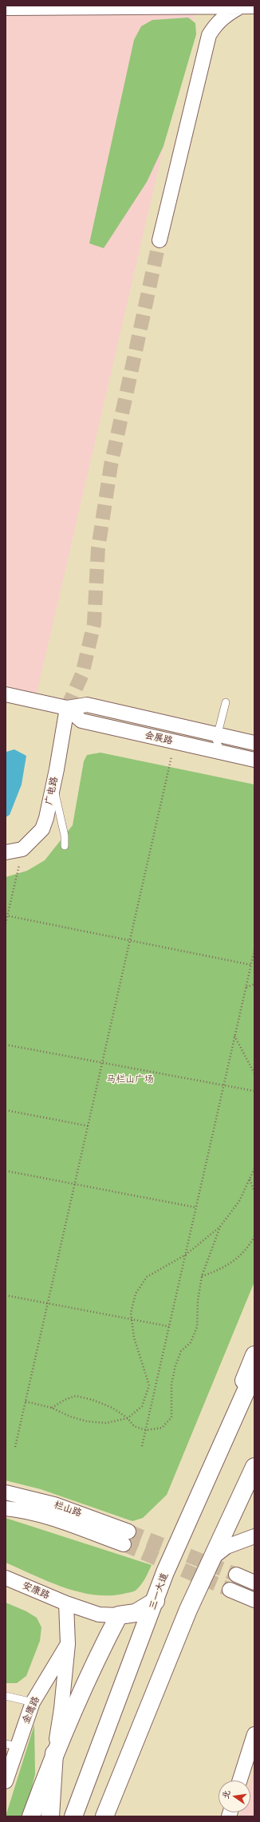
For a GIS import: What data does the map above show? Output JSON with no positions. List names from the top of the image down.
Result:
{
  "streets": {
    "main road": ["三一大道"],
    "street": [
      "会展路",
      "广电路",
      "栏山路",
      "安康路",
      "金鹰路"
    ]
  },
  "crossings": [
    ["会展路", "广电路"]
  ],
  "parks": ["马栏山广场"],
  "north": "left"
}
